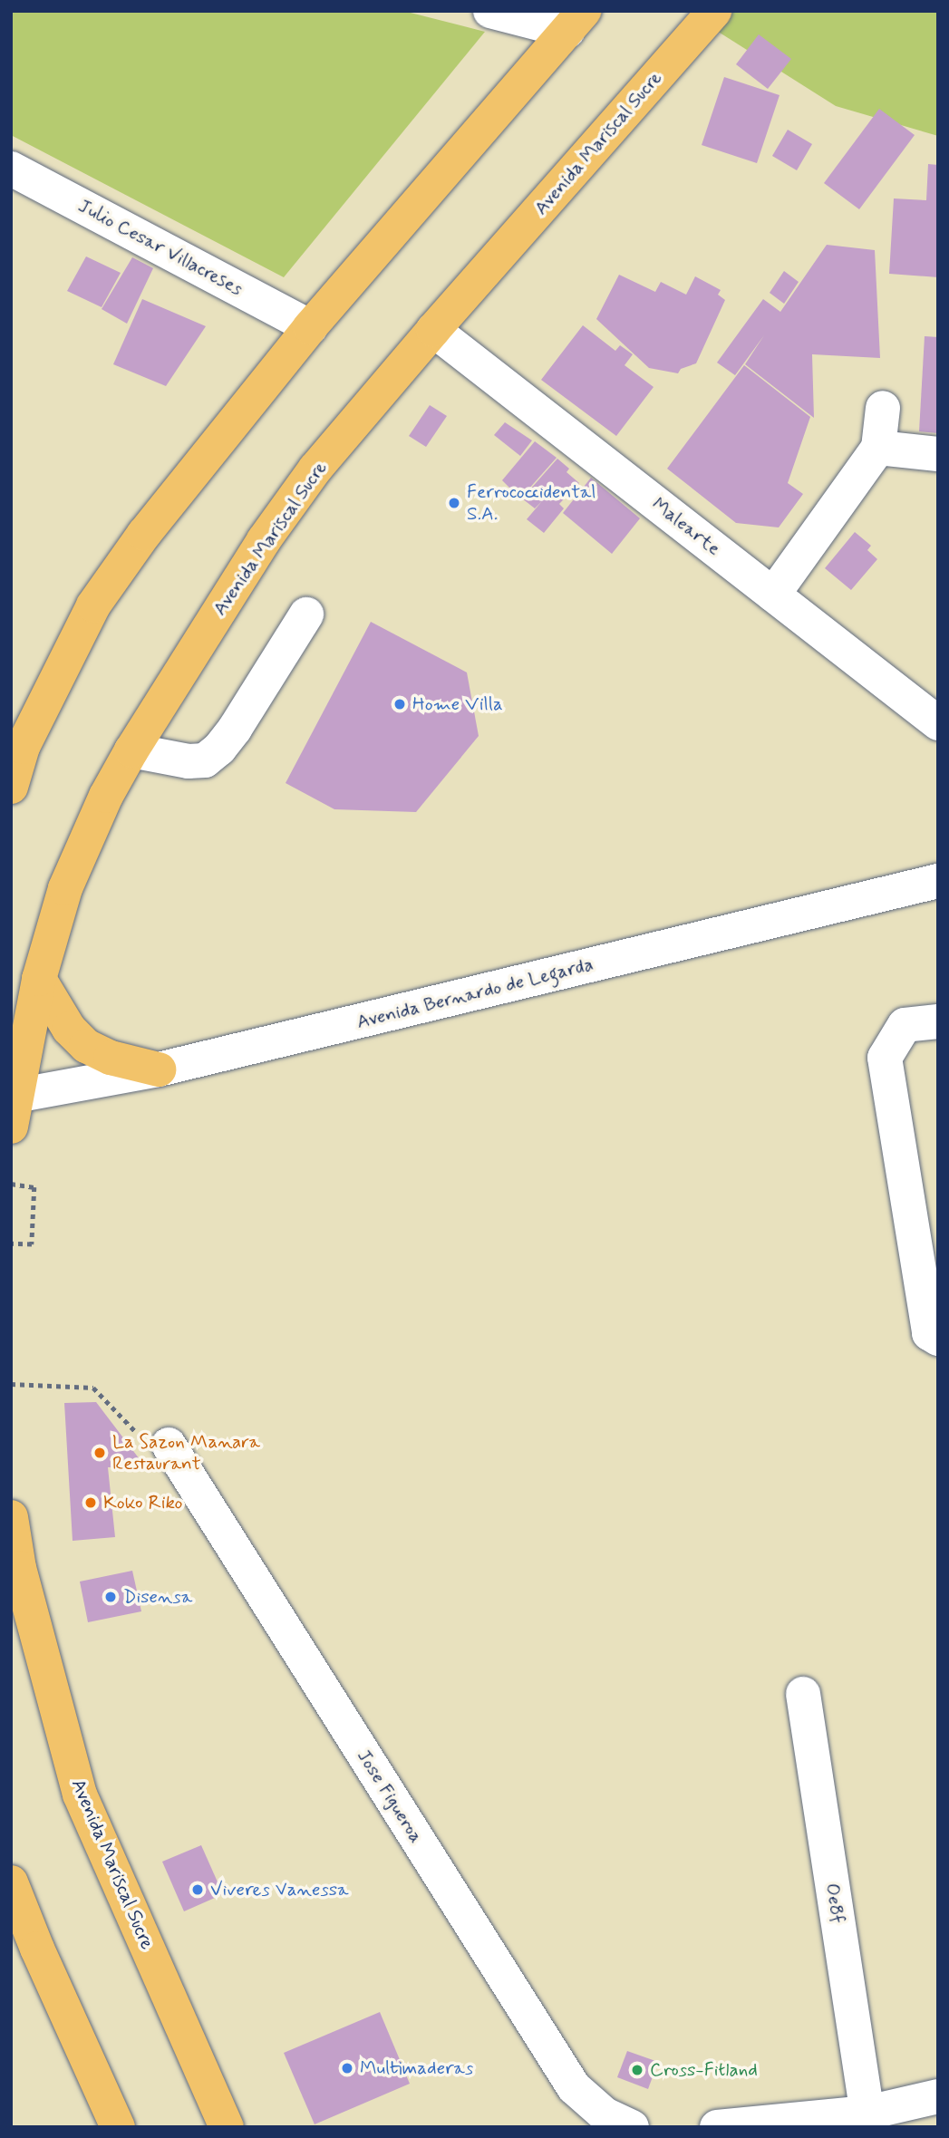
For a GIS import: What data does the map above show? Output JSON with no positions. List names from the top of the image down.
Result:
{
  "streets": {
    "main road": ["Avenida Mariscal Sucre"],
    "street": [
      "Julio Cesar Villacreses",
      "Malearte",
      "Avenida Bernardo de Legarda",
      "Jose Figueroa",
      "Oe8f"
    ]
  },
  "crossings": [
    ["Avenida Mariscal Sucre", "Malearte"],
    ["Avenida Mariscal Sucre", "Avenida Bernardo de Legarda"]
  ],
  "places": [
    "Ferrococcidental S.A.",
    "Home Villa",
    "La Sazon Manara Restaurant",
    "Koko Riko",
    "Disensa",
    "Viveres Vanessa",
    "Multimaderas",
    "Cross-Fitland"
  ]
}
